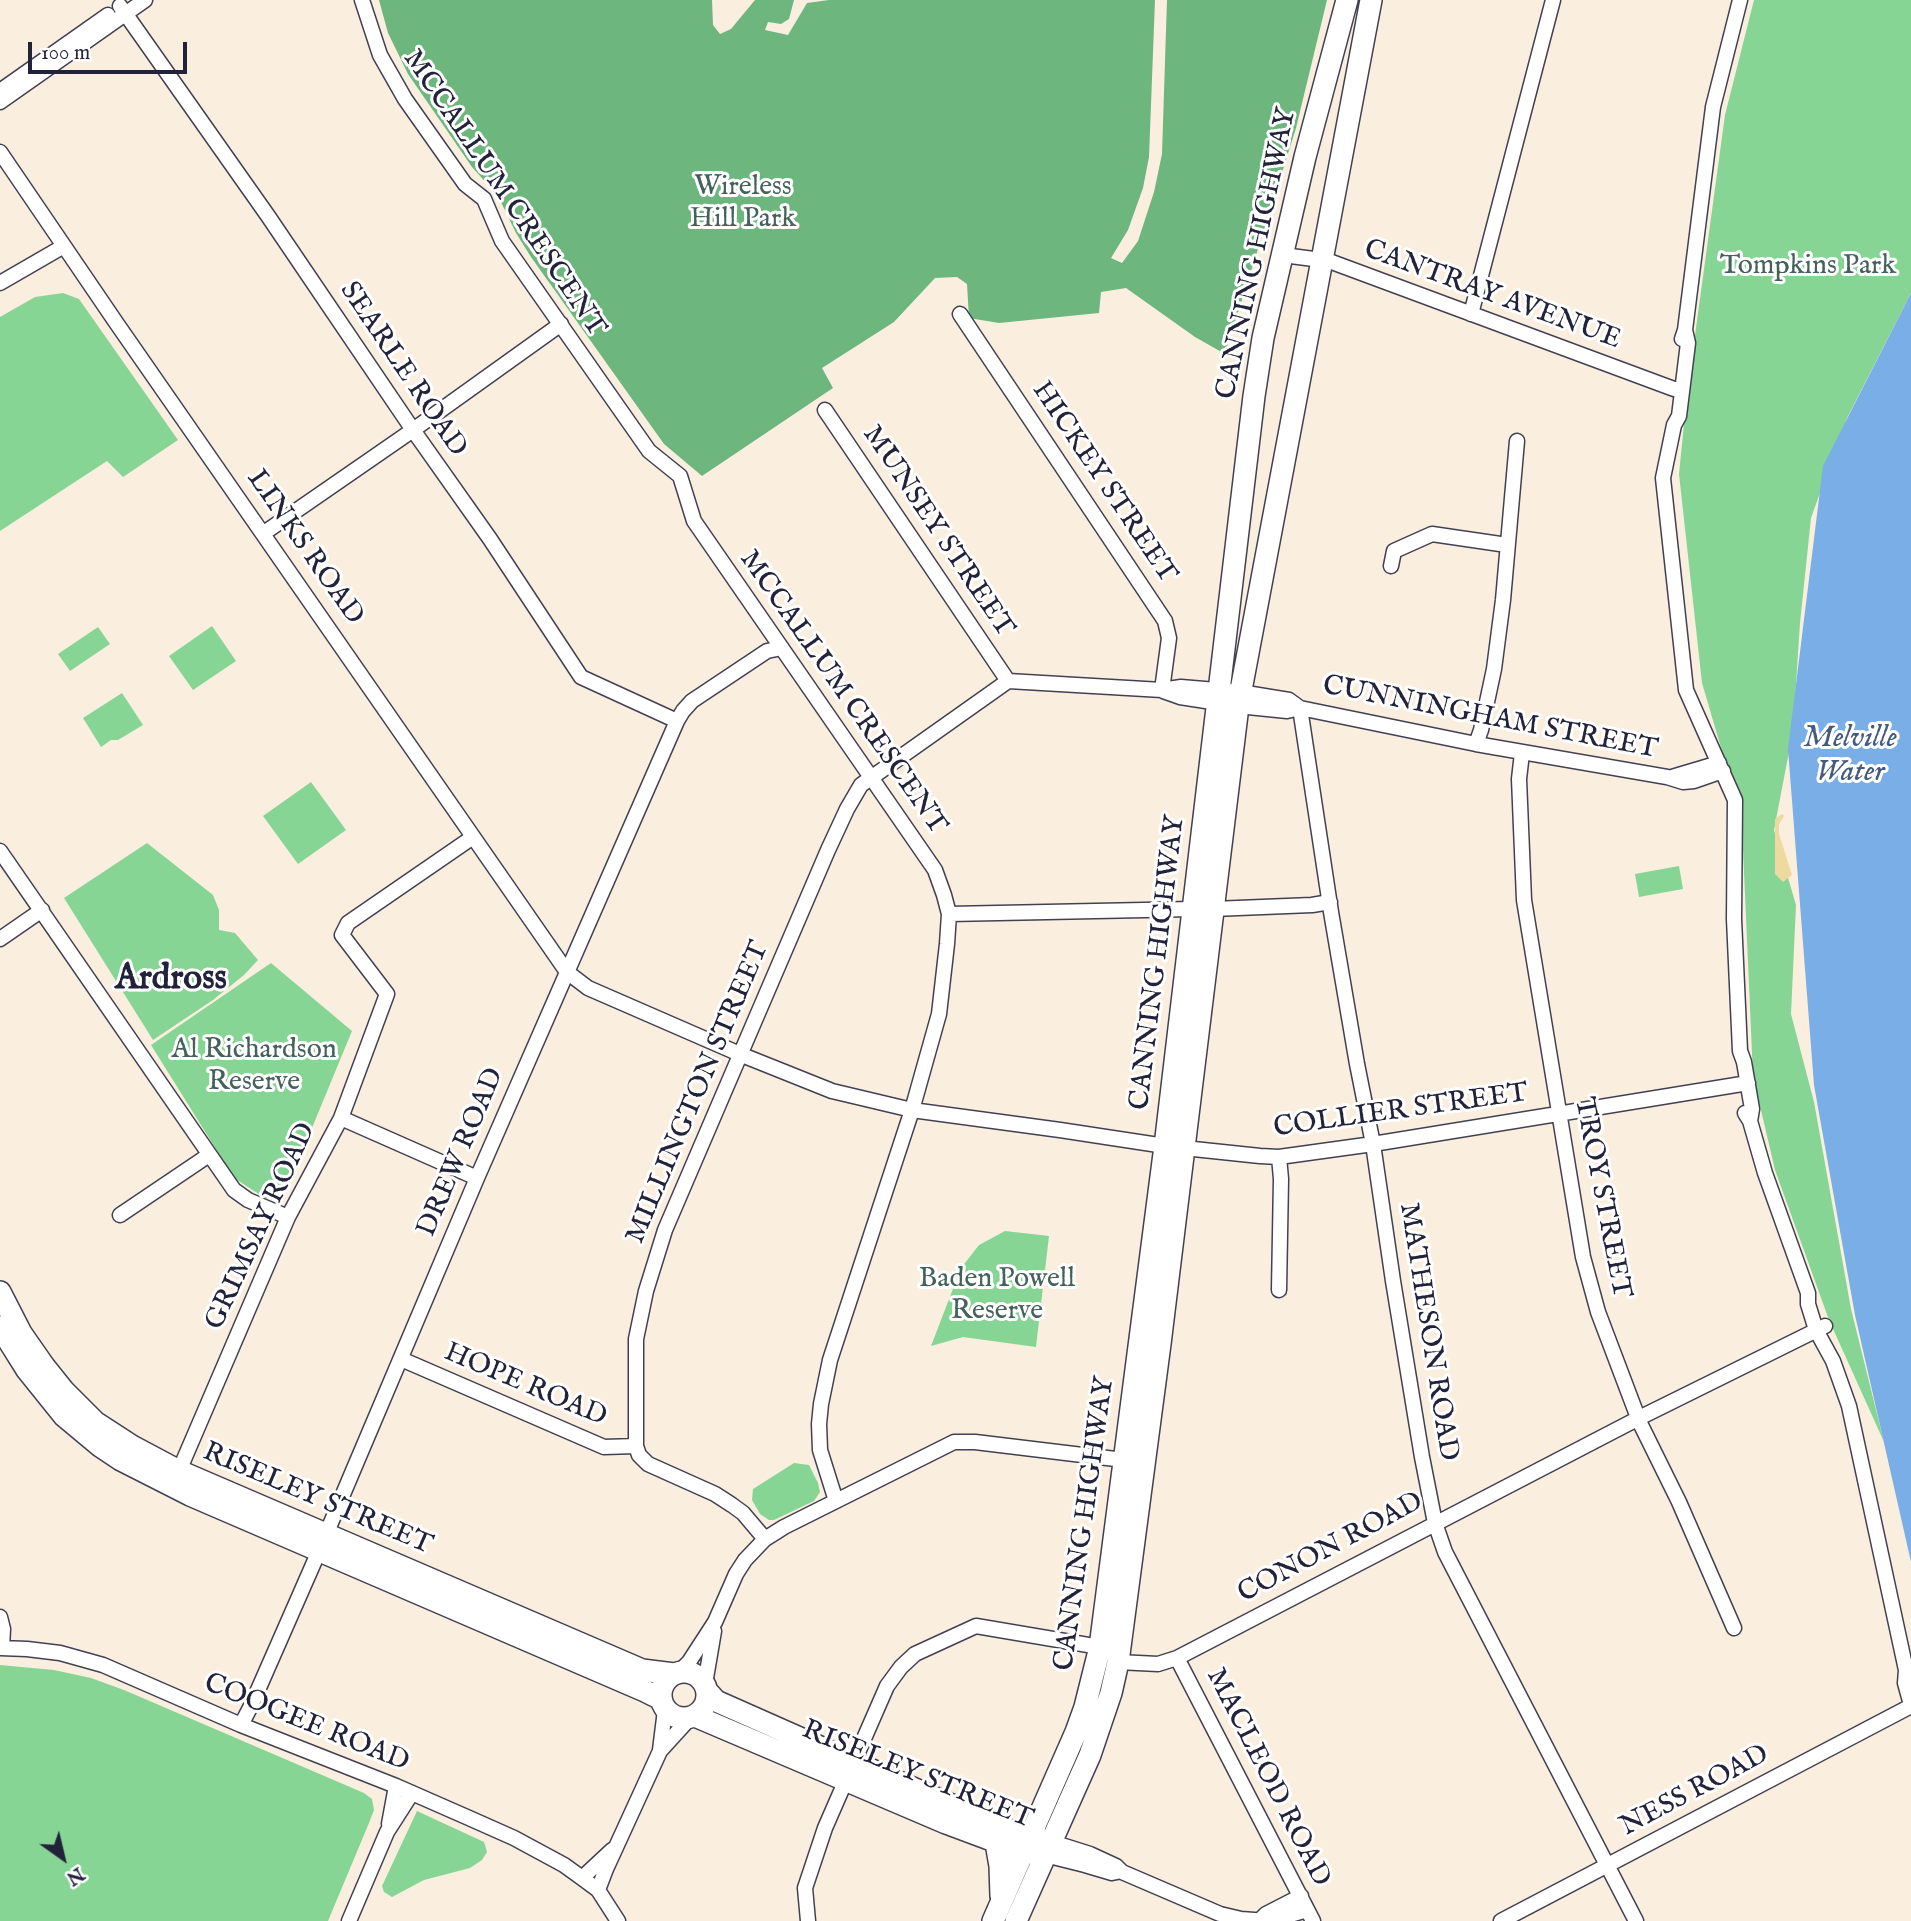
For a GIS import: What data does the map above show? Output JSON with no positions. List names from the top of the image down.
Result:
{
  "streets": {
    "highway": ["CANNING HIGHWAY", "RISELEY STREET"],
    "street": [
      "MCCALLUM CRESCENT",
      "CANTRAY AVENUE",
      "SEARLE ROAD",
      "HICKEY STREET",
      "MUNSEY STREET",
      "LINKS ROAD",
      "CUNNINGHAM STREET",
      "MILLINGTON STREET",
      "COLLIER STREET",
      "DREW ROAD",
      "TROY STREET",
      "GRIMSAY ROAD",
      "MATHESON ROAD",
      "HOPE ROAD",
      "CONON ROAD",
      "COOGEE ROAD",
      "MACLEOD ROAD",
      "NESS ROAD"
    ]
  },
  "crossings": [
    ["MCCALLUM CRESCENT", "MILLINGTON STREET"],
    ["MCCALLUM CRESCENT", "COLLIER STREET"],
    ["MCCALLUM CRESCENT", "DREW ROAD"],
    ["CANNING HIGHWAY", "CANTRAY AVENUE"],
    ["CANNING HIGHWAY", "CUNNINGHAM STREET"],
    ["CANNING HIGHWAY", "COLLIER STREET"],
    ["CANNING HIGHWAY", "RISELEY STREET"],
    ["CANNING HIGHWAY", "CONON ROAD"],
    ["SEARLE ROAD", "DREW ROAD"],
    ["HICKEY STREET", "CUNNINGHAM STREET"],
    ["MUNSEY STREET", "CUNNINGHAM STREET"],
    ["LINKS ROAD", "COLLIER STREET"],
    ["LINKS ROAD", "DREW ROAD"],
    ["LINKS ROAD", "GRIMSAY ROAD"],
    ["CUNNINGHAM STREET", "TROY STREET"],
    ["CUNNINGHAM STREET", "MATHESON ROAD"],
    ["MILLINGTON STREET", "COLLIER STREET"],
    ["MILLINGTON STREET", "HOPE ROAD"],
    ["COLLIER STREET", "DREW ROAD"],
    ["COLLIER STREET", "TROY STREET"],
    ["COLLIER STREET", "MATHESON ROAD"],
    ["DREW ROAD", "HOPE ROAD"],
    ["DREW ROAD", "RISELEY STREET"],
    ["DREW ROAD", "COOGEE ROAD"],
    ["TROY STREET", "CONON ROAD"],
    ["GRIMSAY ROAD", "RISELEY STREET"],
    ["MATHESON ROAD", "CONON ROAD"],
    ["MATHESON ROAD", "NESS ROAD"],
    ["RISELEY STREET", "MACLEOD ROAD"],
    ["CONON ROAD", "MACLEOD ROAD"]
  ],
  "districts": ["Ardross"],
  "water": ["Melville Water"],
  "parks": [
    "Wireless Hill Park",
    "Tompkins Park",
    "Al Richardson Reserve",
    "Baden Powell Reserve"
  ],
  "scale_bar": "100 m",
  "north": "bottom right"
}
